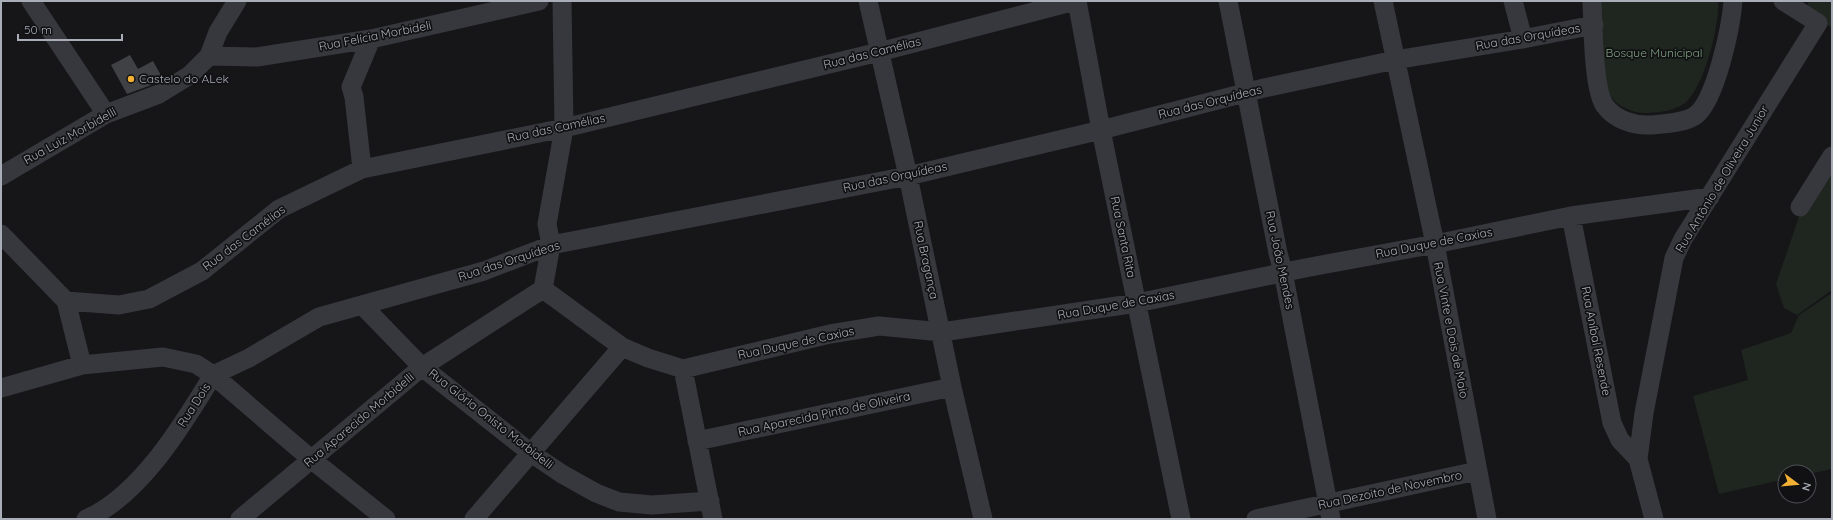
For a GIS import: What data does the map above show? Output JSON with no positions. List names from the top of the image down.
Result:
{
  "streets": {
    "street": [
      "Rua Felícia Morbideli",
      "Rua das Orquídeas",
      "Rua das Camélias",
      "Rua Luiz Morbidelli",
      "Rua Antônio de Oliveira Junior",
      "Rua Santa Rita",
      "Rua Duque de Caxias",
      "Rua Bragança",
      "Rua João Mendes",
      "Rua Vinte e Dois de Maio",
      "Rua Aníbal Resende",
      "Rua Dois",
      "Rua Aparecida Pinto de Oliveira",
      "Rua Glória Onisto Morbidelli",
      "Rua Aparecido Morbidelli",
      "Rua Dezoito de Novembro"
    ]
  },
  "crossings": [
    ["Rua Felícia Morbideli", "Rua Luiz Morbidelli"],
    ["Rua das Orquídeas", "Rua Santa Rita"],
    ["Rua das Orquídeas", "Rua Bragança"],
    ["Rua das Orquídeas", "Rua João Mendes"],
    ["Rua das Orquídeas", "Rua Vinte e Dois de Maio"],
    ["Rua das Orquídeas", "Rua Dois"],
    ["Rua das Orquídeas", "Rua Glória Onisto Morbidelli"],
    ["Rua das Camélias", "Rua Santa Rita"],
    ["Rua das Camélias", "Rua Bragança"],
    ["Rua Antônio de Oliveira Junior", "Rua Duque de Caxias"],
    ["Rua Antônio de Oliveira Junior", "Rua Aníbal Resende"],
    ["Rua Santa Rita", "Rua Duque de Caxias"],
    ["Rua Duque de Caxias", "Rua Bragança"],
    ["Rua Duque de Caxias", "Rua João Mendes"],
    ["Rua Duque de Caxias", "Rua Vinte e Dois de Maio"],
    ["Rua Duque de Caxias", "Rua Aníbal Resende"],
    ["Rua Bragança", "Rua Aparecida Pinto de Oliveira"],
    ["Rua João Mendes", "Rua Dezoito de Novembro"],
    ["Rua Vinte e Dois de Maio", "Rua Dezoito de Novembro"],
    ["Rua Glória Onisto Morbidelli", "Rua Aparecido Morbidelli"]
  ],
  "parks": ["Bosque Municipal"],
  "places": ["Castelo do ALek"],
  "scale_bar": "50 m",
  "north": "right"
}
